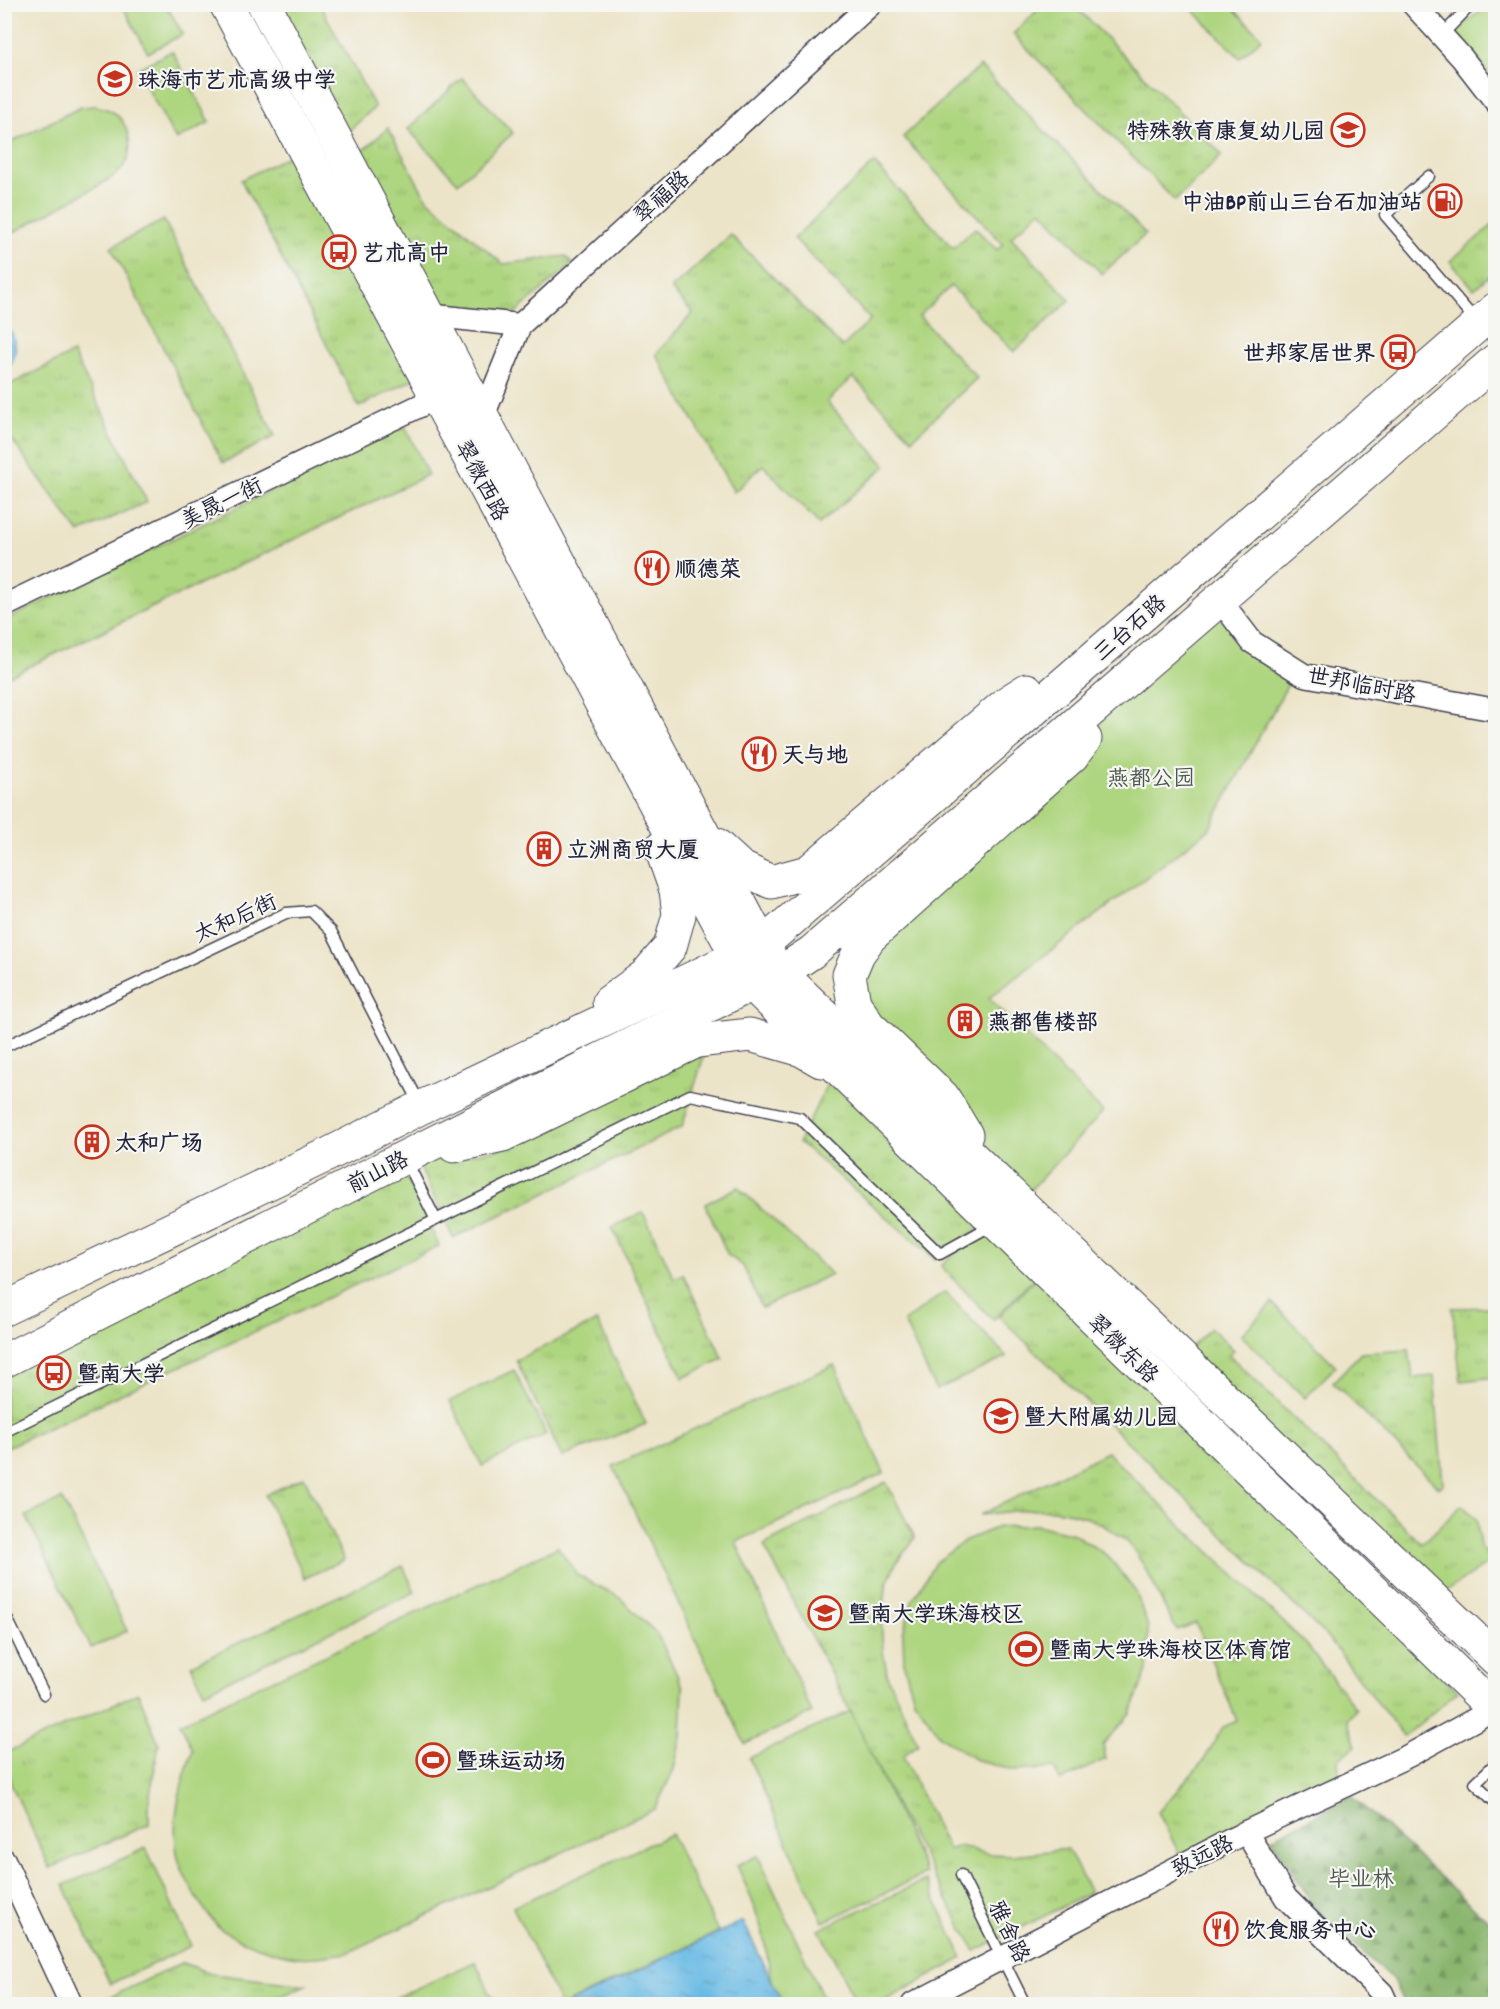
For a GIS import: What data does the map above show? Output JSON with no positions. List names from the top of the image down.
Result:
{
  "streets": {
    "main road": [
      "翠微西路",
      "三台石路",
      "前山路",
      "翠微东路"
    ],
    "street": [
      "翠福路",
      "美晟一街",
      "世邦临时路",
      "致远路"
    ],
    "lane": ["太和后街", "雅舍路"]
  },
  "crossings": [
    ["翠微西路", "美晟一街"],
    ["翠微西路", "三台石路"],
    ["翠微西路", "前山路"],
    ["翠微西路", "翠微东路"],
    ["三台石路", "世邦临时路"],
    ["三台石路", "前山路"],
    ["三台石路", "翠微东路"],
    ["太和后街", "前山路"],
    ["前山路", "翠微东路"],
    ["翠微东路", "致远路"],
    ["致远路", "雅舍路"]
  ],
  "parks": ["燕都公园", "毕业林"],
  "places": {
    "school or university": [
      "珠海市艺术高级中学",
      "特殊教育康复幼儿园",
      "暨大附属幼儿园",
      "暨南大学珠海校区"
    ],
    "fuel station": ["中油BP前山三台石加油站"],
    "bus stop": ["艺术高中", "世邦家居世界", "暨南大学"],
    "restaurant": ["顺德菜", "天与地", "饮食服务中心"],
    "building": ["立洲商贸大厦", "燕都售楼部", "太和广场"],
    "sports": ["暨南大学珠海校区体育馆", "暨珠运动场"]
  }
}
